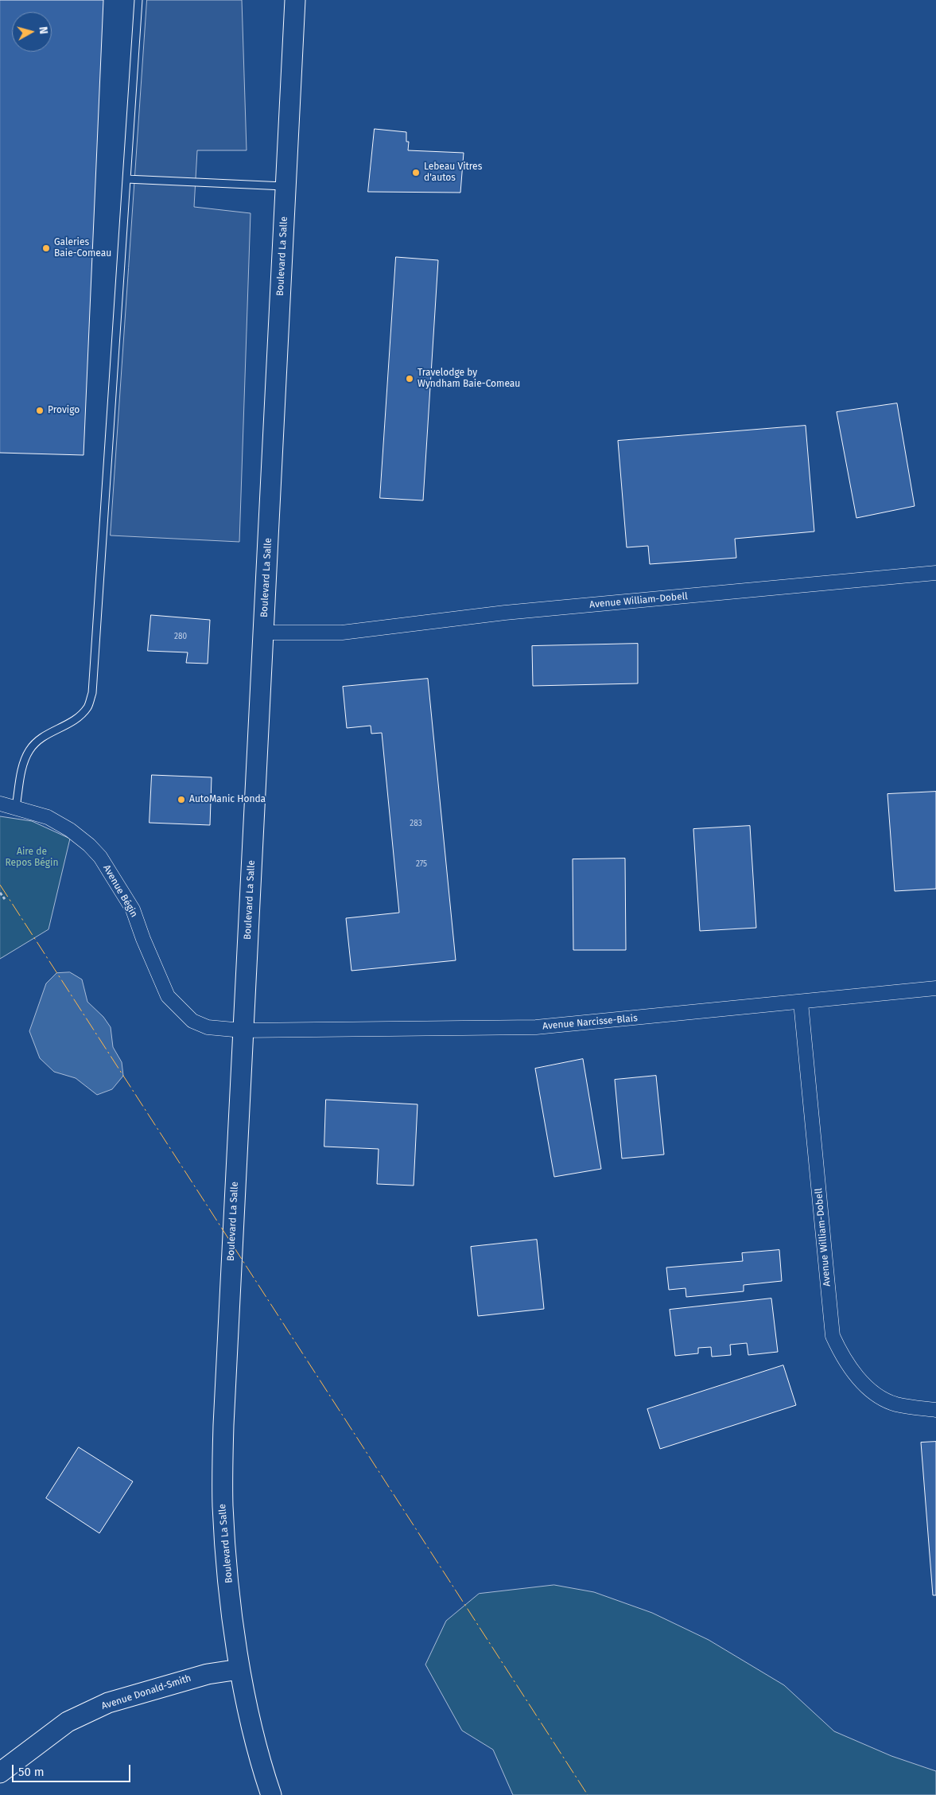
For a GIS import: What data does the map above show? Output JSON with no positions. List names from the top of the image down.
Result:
{
  "streets": {
    "street": [
      "Boulevard La Salle",
      "Avenue William-Dobell",
      "Avenue Bégin",
      "Avenue Narcisse-Blais",
      "Avenue Donald-Smith"
    ]
  },
  "crossings": [
    ["Boulevard La Salle", "Avenue William-Dobell"],
    ["Boulevard La Salle", "Avenue Bégin"],
    ["Boulevard La Salle", "Avenue Narcisse-Blais"],
    ["Boulevard La Salle", "Avenue Donald-Smith"],
    ["Avenue William-Dobell", "Avenue Narcisse-Blais"],
    ["Avenue Bégin", "Avenue Narcisse-Blais"]
  ],
  "parks": ["Aire de Repos Bégin"],
  "places": [
    "Lebeau Vitres d'autos",
    "Galeries Baie-Comeau",
    "Travelodge by Wyndham Baie-Comeau",
    "Provigo",
    "AutoManic Honda"
  ],
  "house_numbers": ["280", "283", "275"],
  "scale_bar": "50 m",
  "north": "right"
}
